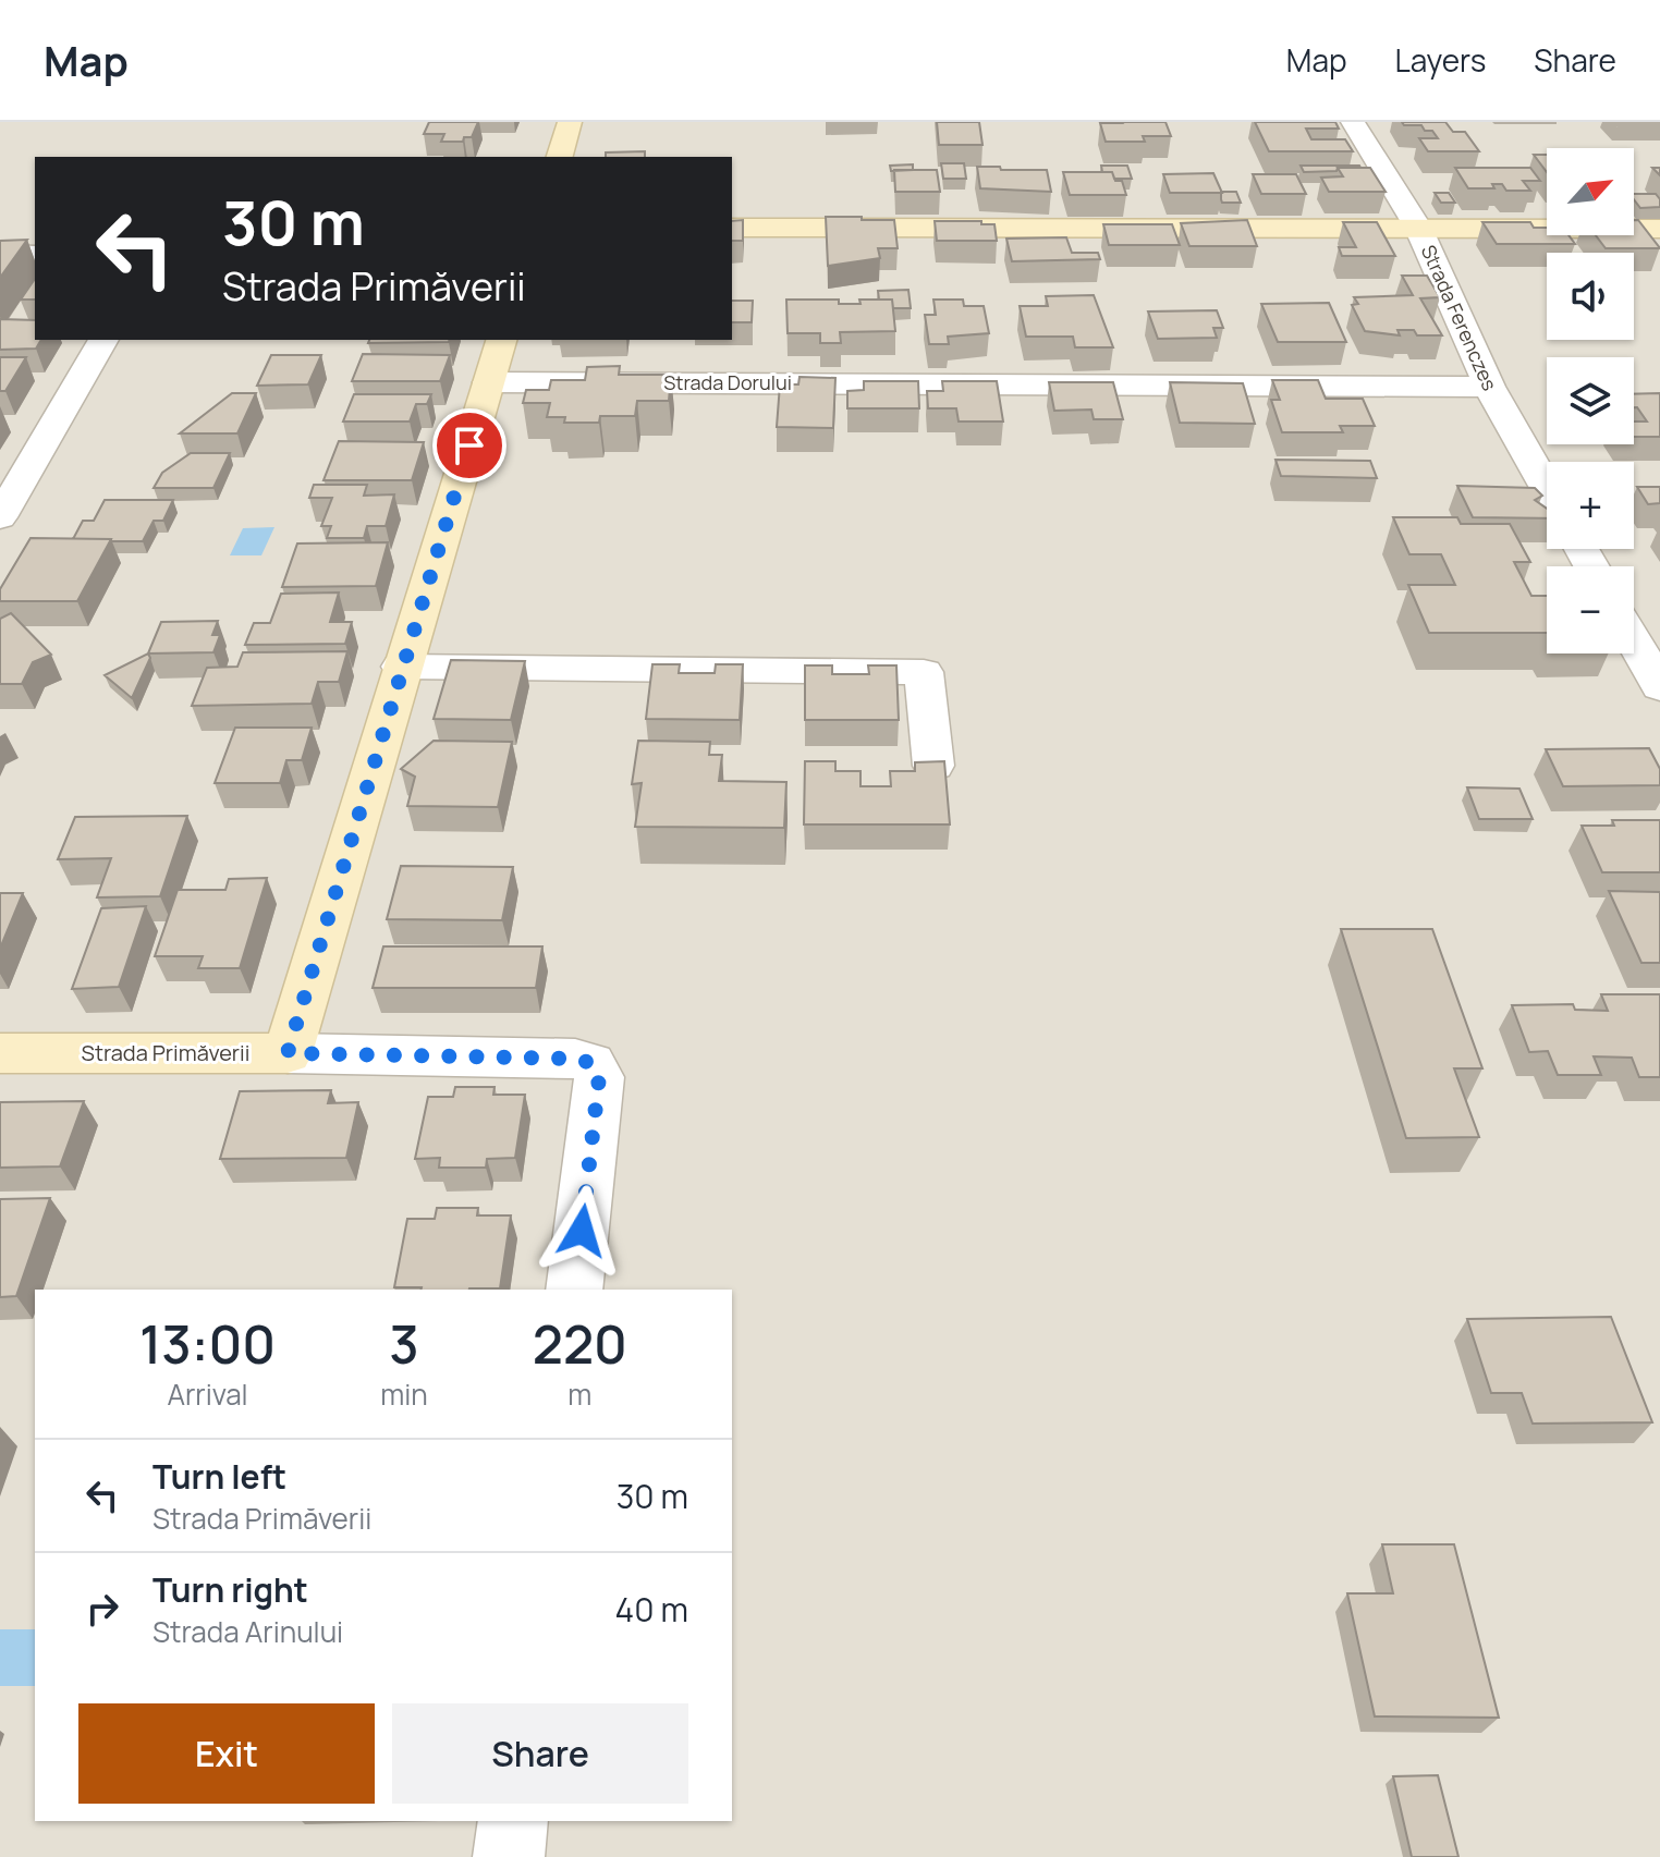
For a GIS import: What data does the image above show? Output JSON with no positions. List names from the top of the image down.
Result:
{
  "streets": {
    "street": ["Strada Ferenczes", "Strada Dorului", "Strada Primăverii"]
  },
  "crossings": [
    ["Strada Ferenczes", "Strada Dorului"]
  ],
  "north": "top right",
  "page": {
    "header": "Map",
    "nav": ["Map", "Layers", "Share"],
    "map_buttons": ["+", "−"],
    "turn": ["30 m", "Strada Primăverii"],
    "eta": [
      "13:00",
      "Arrival",
      "3",
      "min",
      "220",
      "m"
    ],
    "list": [
      {
        "name": "Turn left",
        "note": "Strada Primăverii",
        "value": "30 m"
      },
      {
        "name": "Turn right",
        "note": "Strada Arinului",
        "value": "40 m"
      }
    ],
    "buttons": ["Exit", "Share"]
  }
}
